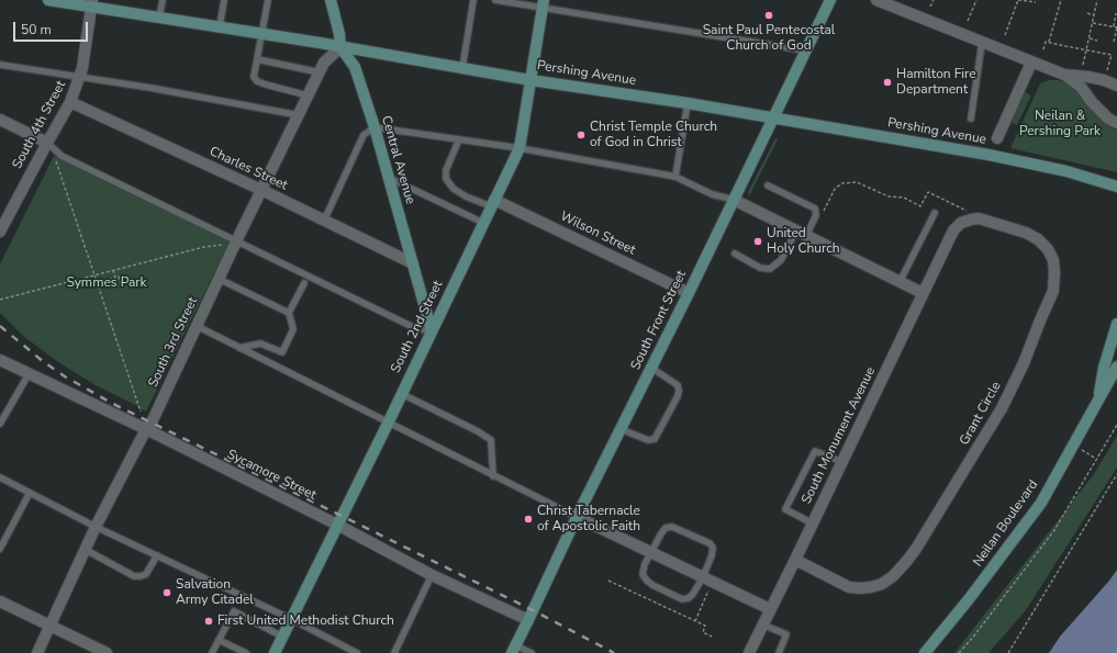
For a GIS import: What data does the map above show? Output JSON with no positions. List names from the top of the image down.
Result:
{
  "streets": {
    "street": [
      "Pershing Avenue",
      "South 4th Street",
      "Central Avenue",
      "Charles Street",
      "Wilson Street",
      "South Front Street",
      "South 2nd Street",
      "South 3rd Street",
      "Grant Circle",
      "South Monument Avenue",
      "Sycamore Street",
      "Neilan Boulevard"
    ]
  },
  "crossings": [
    ["Pershing Avenue", "South 4th Street"],
    ["Pershing Avenue", "Central Avenue"],
    ["Pershing Avenue", "South Front Street"],
    ["Pershing Avenue", "South 2nd Street"],
    ["Pershing Avenue", "South 3rd Street"],
    ["South 4th Street", "Charles Street"],
    ["Central Avenue", "Charles Street"],
    ["Central Avenue", "South 2nd Street"],
    ["Central Avenue", "South 3rd Street"],
    ["Charles Street", "South 3rd Street"],
    ["Wilson Street", "South Front Street"],
    ["Wilson Street", "South 2nd Street"],
    ["South Front Street", "Sycamore Street"],
    ["South 2nd Street", "Sycamore Street"],
    ["South 3rd Street", "Sycamore Street"],
    ["Grant Circle", "South Monument Avenue"]
  ],
  "parks": ["Neilan & Pershing Park", "Symmes Park"],
  "places": [
    "Saint Paul Pentecostal Church of God",
    "Hamilton Fire Department",
    "Christ Temple Church of God in Christ",
    "United Holy Church",
    "Christ Tabernacle of Apostolic Faith",
    "Salvation Army Citadel",
    "First United Methodist Church"
  ],
  "scale_bar": "50 m"
}
